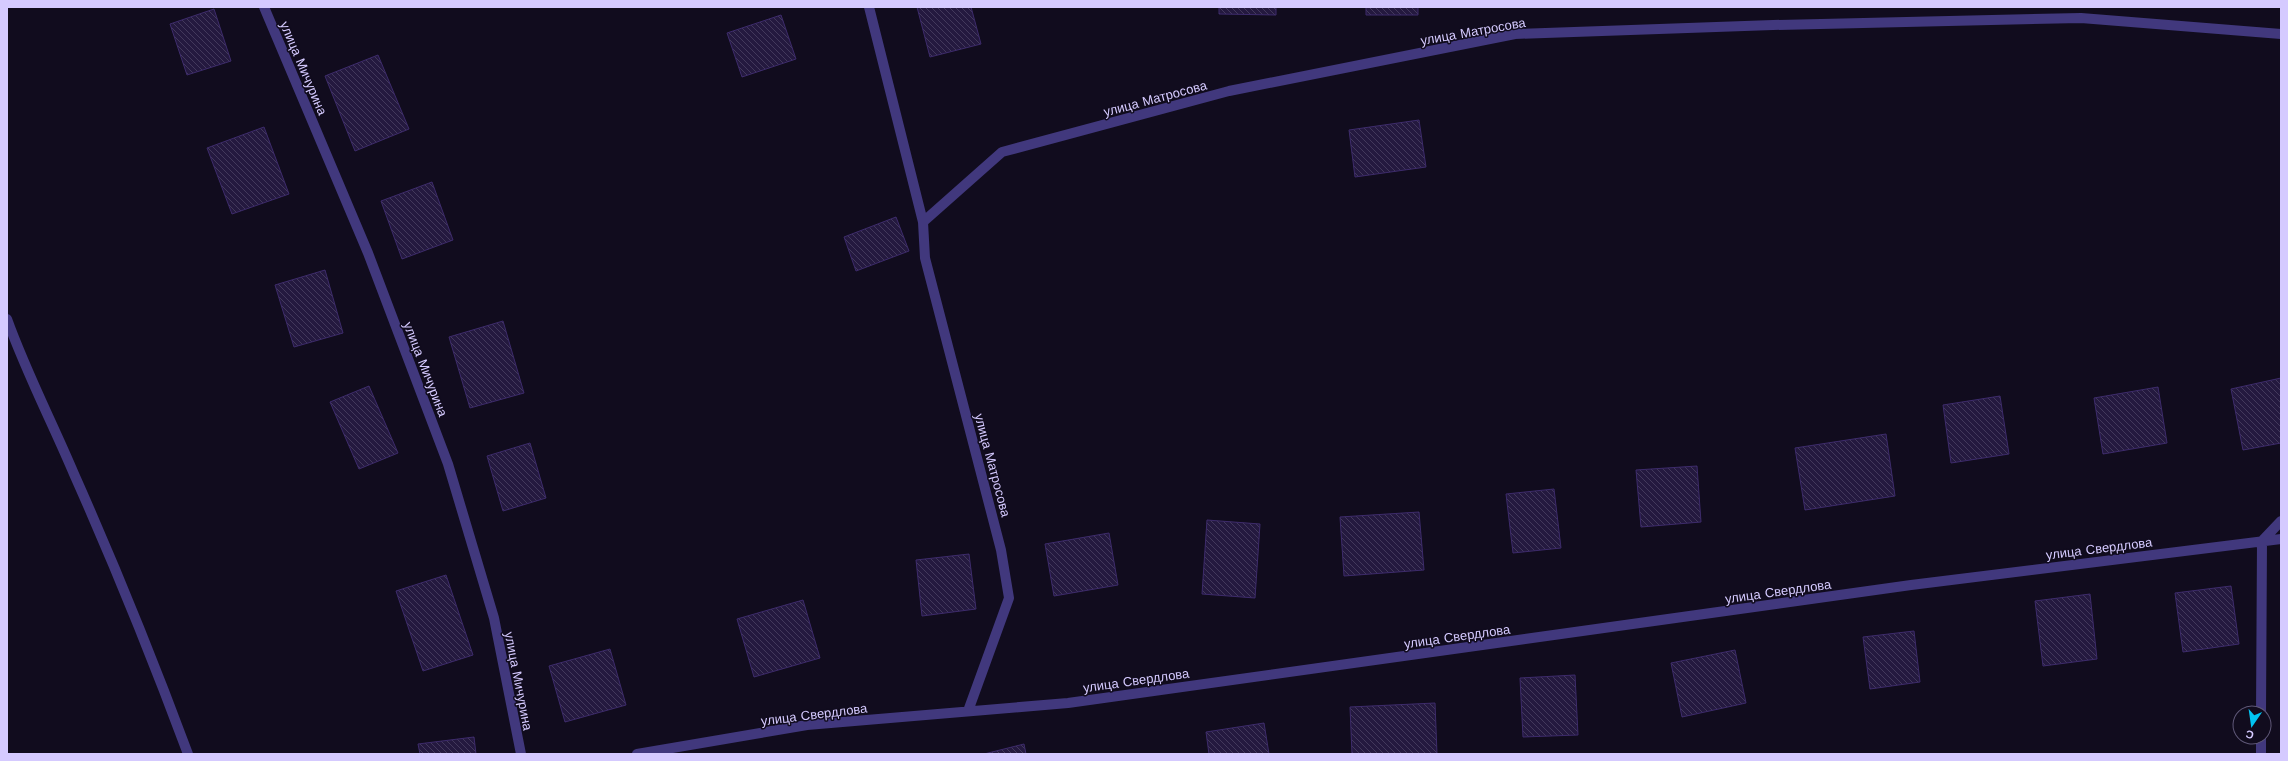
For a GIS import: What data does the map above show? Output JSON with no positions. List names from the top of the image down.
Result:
{
  "streets": {
    "street": ["улица Матросова", "улица Мичурина", "улица Свердлова"]
  },
  "crossings": [
    ["улица Матросова", "улица Свердлова"]
  ],
  "north": "bottom"
}
